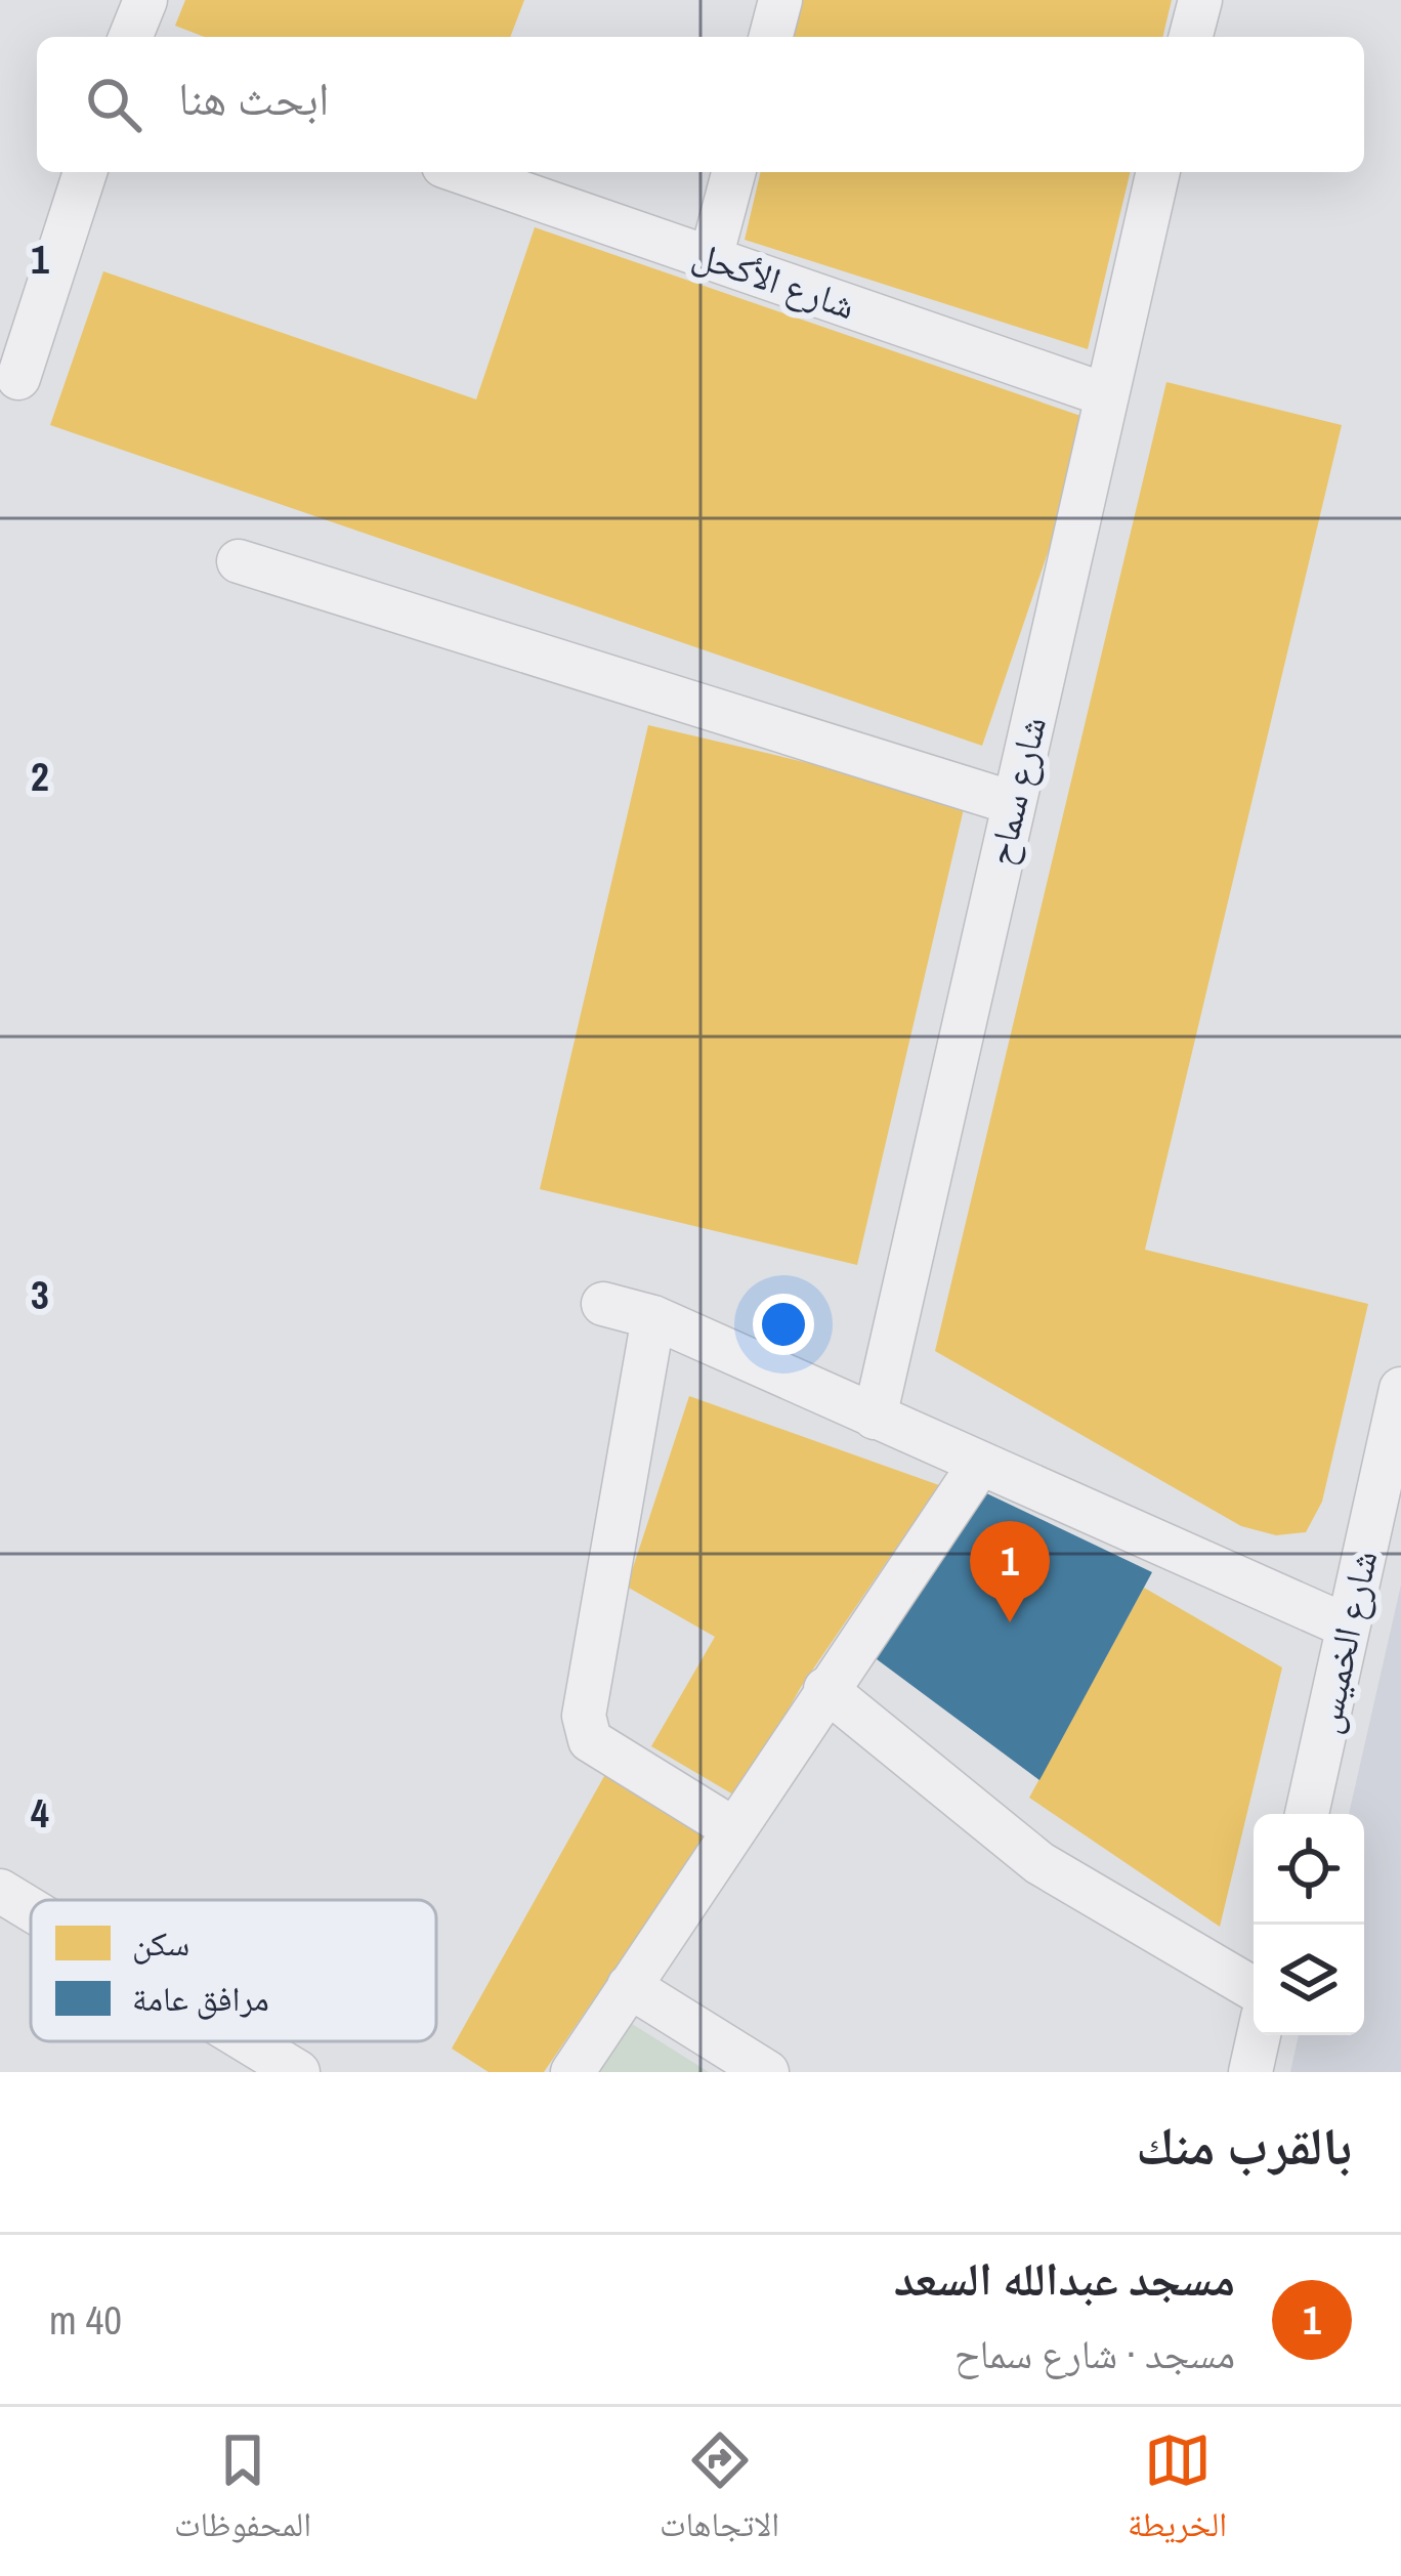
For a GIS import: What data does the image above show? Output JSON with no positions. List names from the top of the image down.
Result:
{
  "streets": {
    "street": ["شارع الأكحل", "شارع سماح", "شارع الخميس"]
  },
  "crossings": [
    ["شارع الأكحل", "شارع سماح"]
  ],
  "legend": ["سكن", "مرافق عامة"],
  "page": {
    "search": "ابحث هنا",
    "pins": "1",
    "heading": "بالقرب منك",
    "list": [
      {
        "mark": "1",
        "name": "مسجد عبدالله السعد",
        "note": "مسجد · شارع سماح",
        "value": "40 m"
      }
    ],
    "nav": ["الخريطة", "الاتجاهات", "المحفوظات"]
  },
  "grid": {
    "rows": [
      "1",
      "2",
      "3",
      "4"
    ]
  }
}
